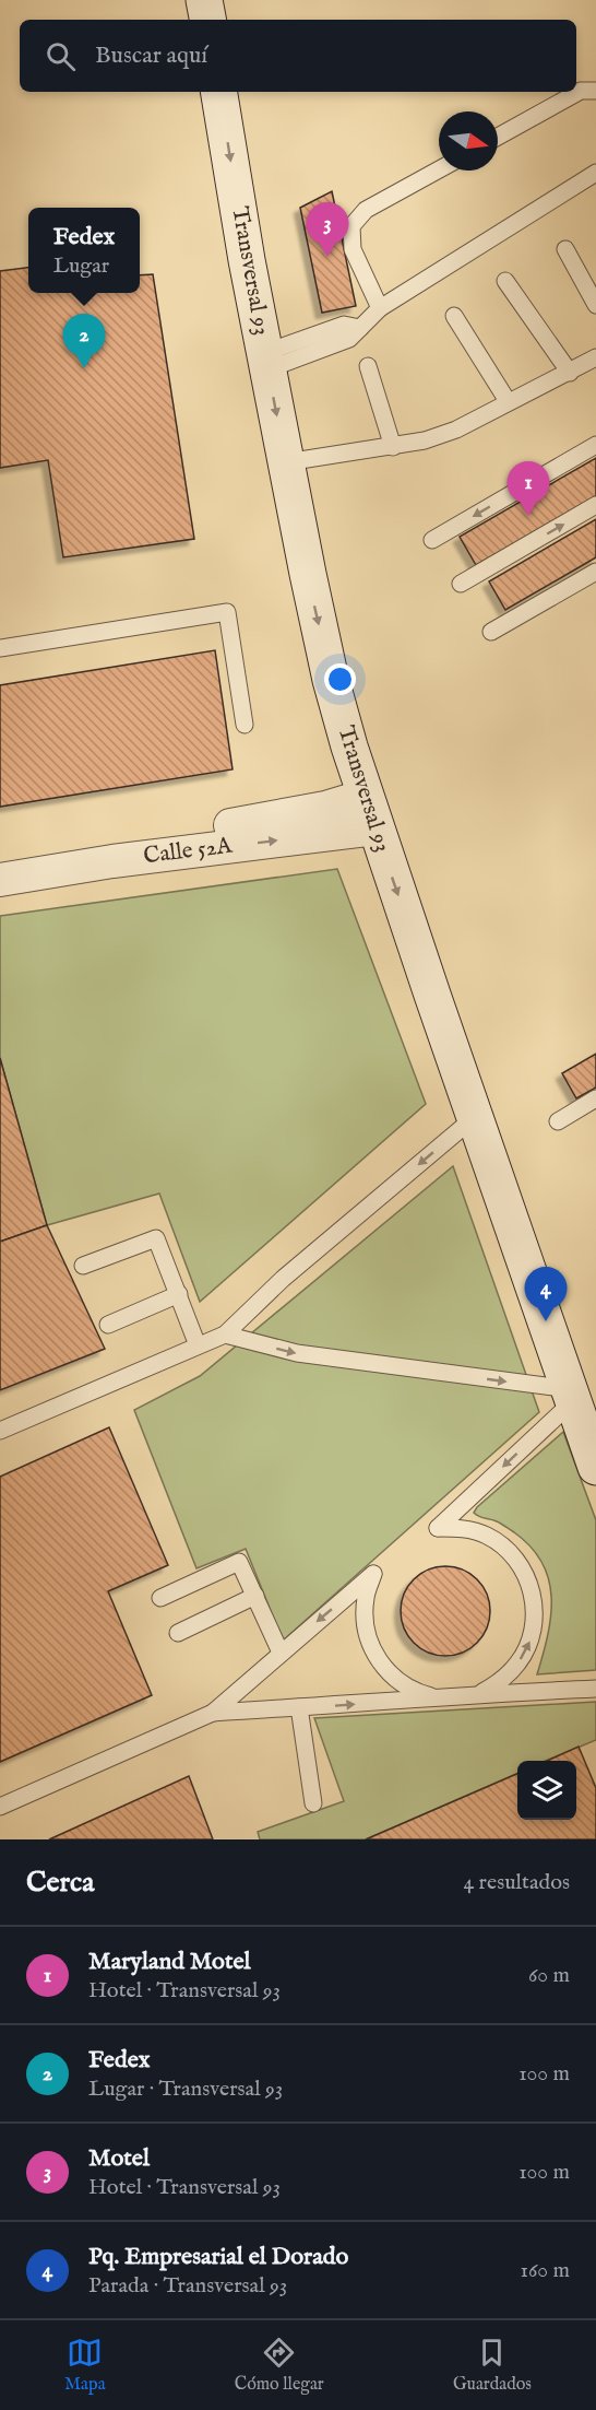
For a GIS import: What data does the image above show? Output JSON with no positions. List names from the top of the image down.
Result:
{
  "streets": {
    "main road": ["Transversal 93"],
    "street": ["Calle 52A"]
  },
  "crossings": [
    ["Transversal 93", "Calle 52A"]
  ],
  "one_way": ["Transversal 93"],
  "north": "right",
  "page": {
    "search": "Buscar aquí",
    "pins": [
      "3",
      "2",
      "1",
      "4"
    ],
    "popup": ["Fedex", "Lugar"],
    "heading": ["Cerca", "4 resultados"],
    "list": [
      {
        "mark": "1",
        "name": "Maryland Motel",
        "note": "Hotel · Transversal 93",
        "value": "60 m"
      },
      {
        "mark": "2",
        "name": "Fedex",
        "note": "Lugar · Transversal 93",
        "value": "100 m"
      },
      {
        "mark": "3",
        "name": "Motel",
        "note": "Hotel · Transversal 93",
        "value": "100 m"
      },
      {
        "mark": "4",
        "name": "Pq. Empresarial el Dorado",
        "note": "Parada · Transversal 93",
        "value": "160 m"
      }
    ],
    "nav": ["Mapa", "Cómo llegar", "Guardados"]
  }
}
